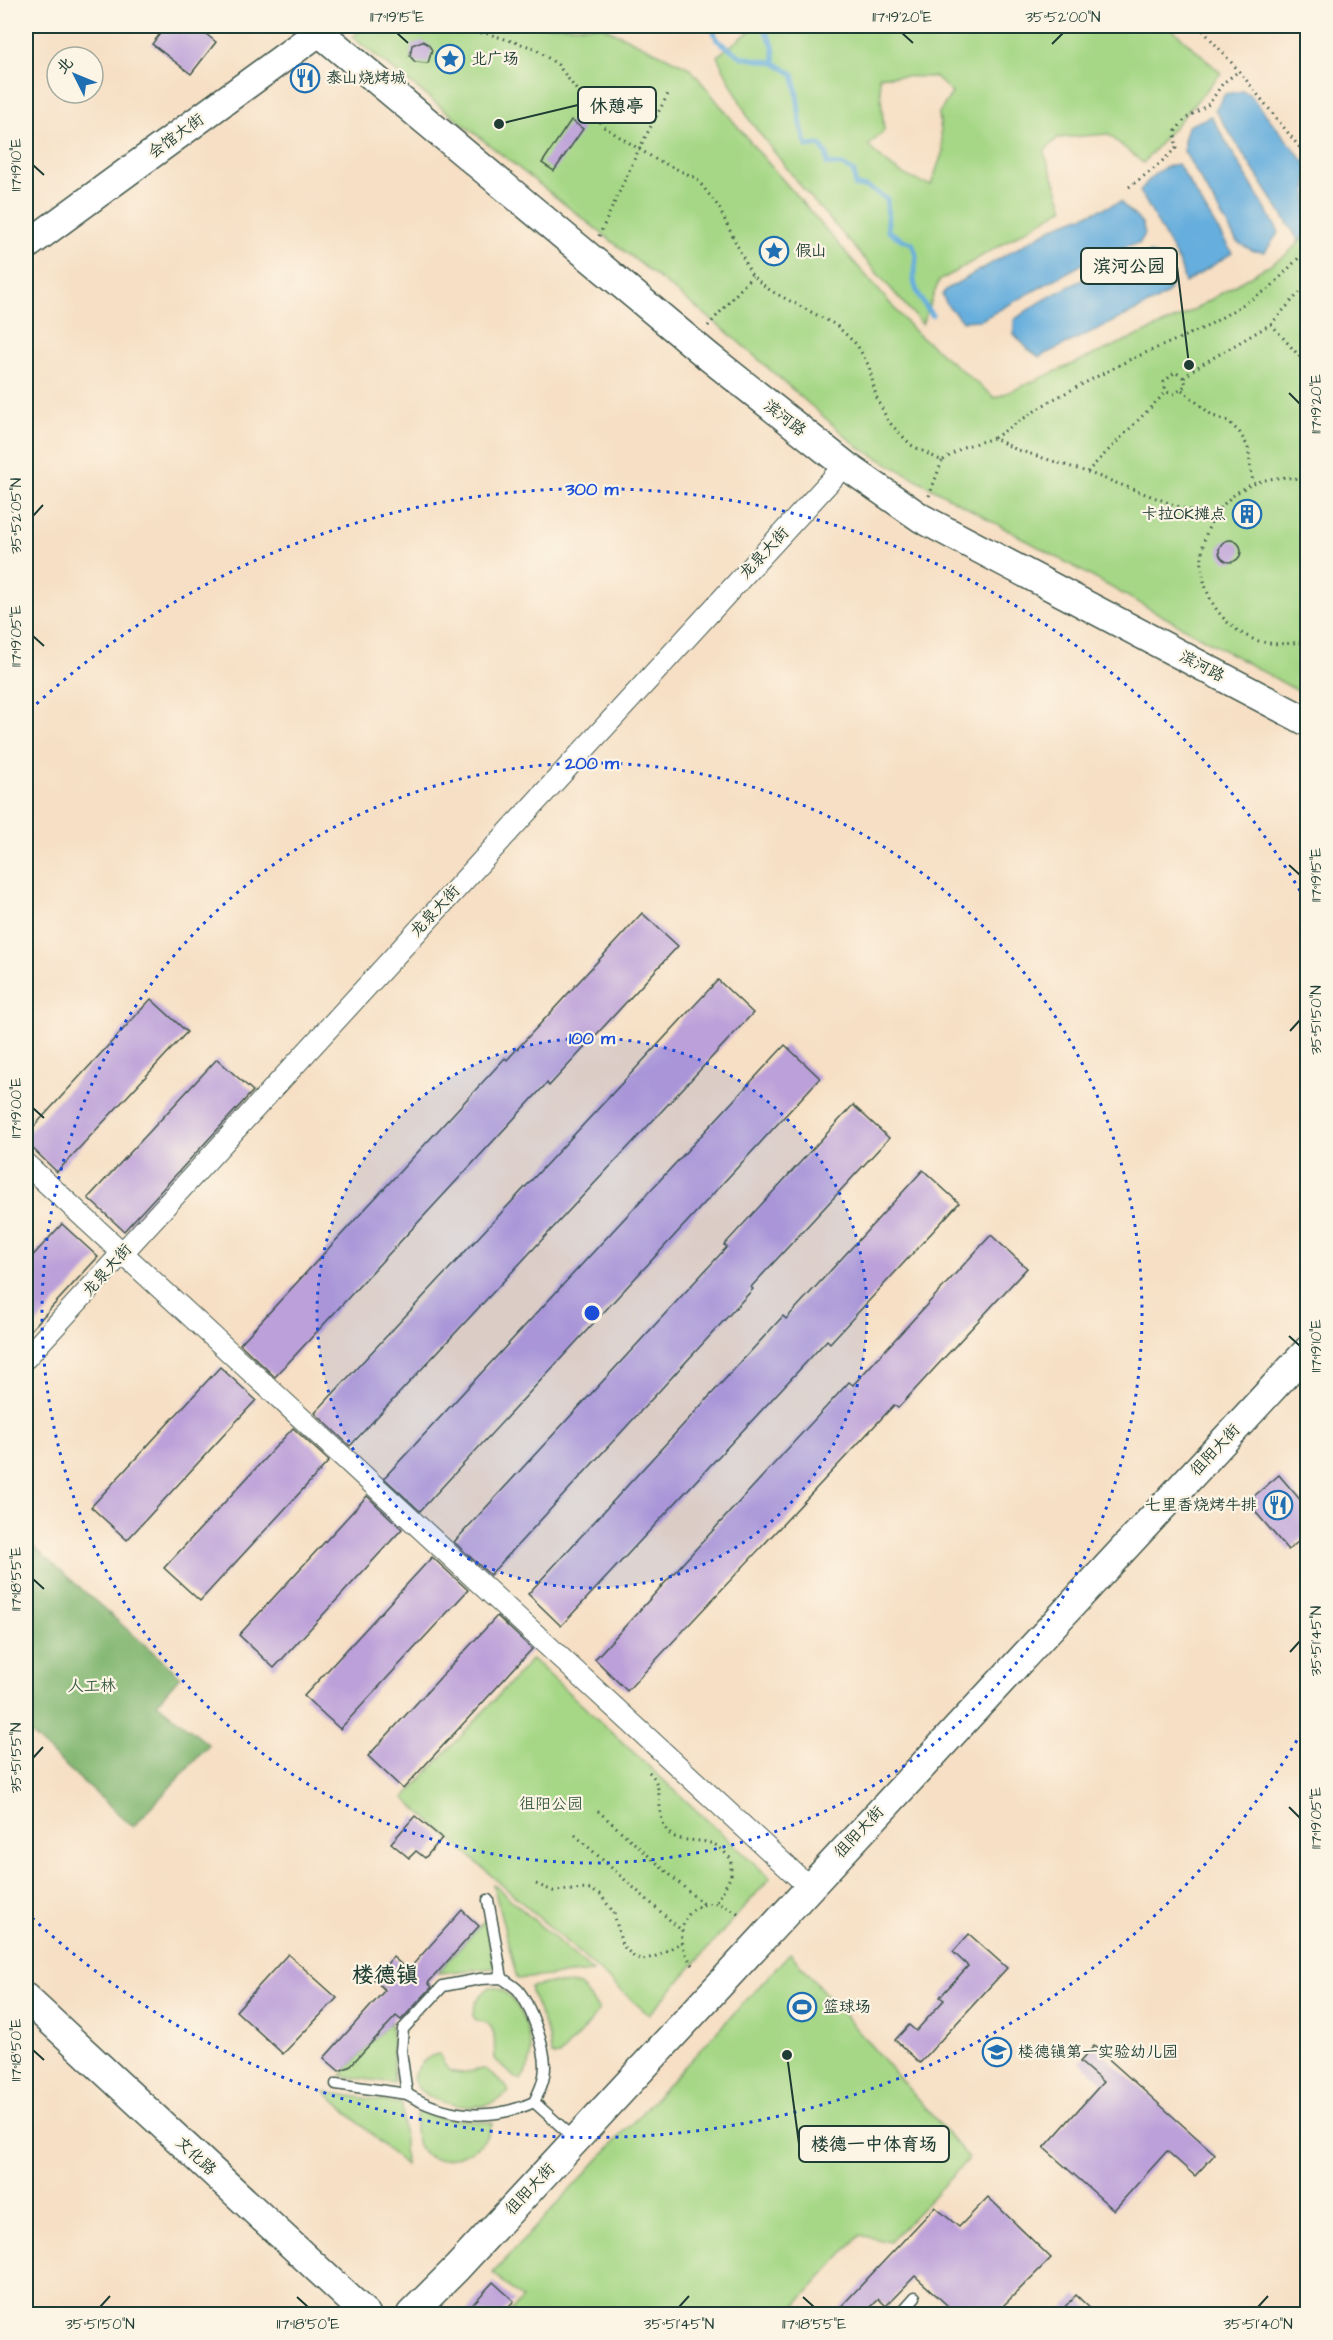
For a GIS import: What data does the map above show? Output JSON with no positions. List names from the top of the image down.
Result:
{
  "streets": {
    "street": [
      "会馆大街",
      "滨河路",
      "龙泉大街",
      "徂阳大街",
      "文化路"
    ]
  },
  "crossings": [
    ["会馆大街", "滨河路"],
    ["滨河路", "龙泉大街"]
  ],
  "districts": ["楼德镇"],
  "parks": ["人工林", "徂阳公园"],
  "places": {
    "place": ["北广场", "假山"],
    "restaurant": ["泰山烧烤城", "七里香烧烤牛排"],
    "other": ["休憩亭", "滨河公园", "楼德一中体育场"],
    "building": ["卡拉OK摊点"],
    "sports": ["篮球场"],
    "school or university": ["楼德镇第一实验幼儿园"]
  },
  "north": "top left",
  "coordinates": [
    "117°19'15\"E",
    "117°19'20\"E",
    "35°52'00\"N",
    "117°19'10\"E",
    "35°52'05\"N",
    "117°19'05\"E",
    "35°51'50\"N",
    "117°19'00\"E",
    "117°18'55\"E",
    "35°51'45\"N",
    "35°51'55\"N",
    "117°18'50\"E",
    "35°51'40\"N"
  ],
  "rings": ["300 m", "200 m", "100 m"]
}
